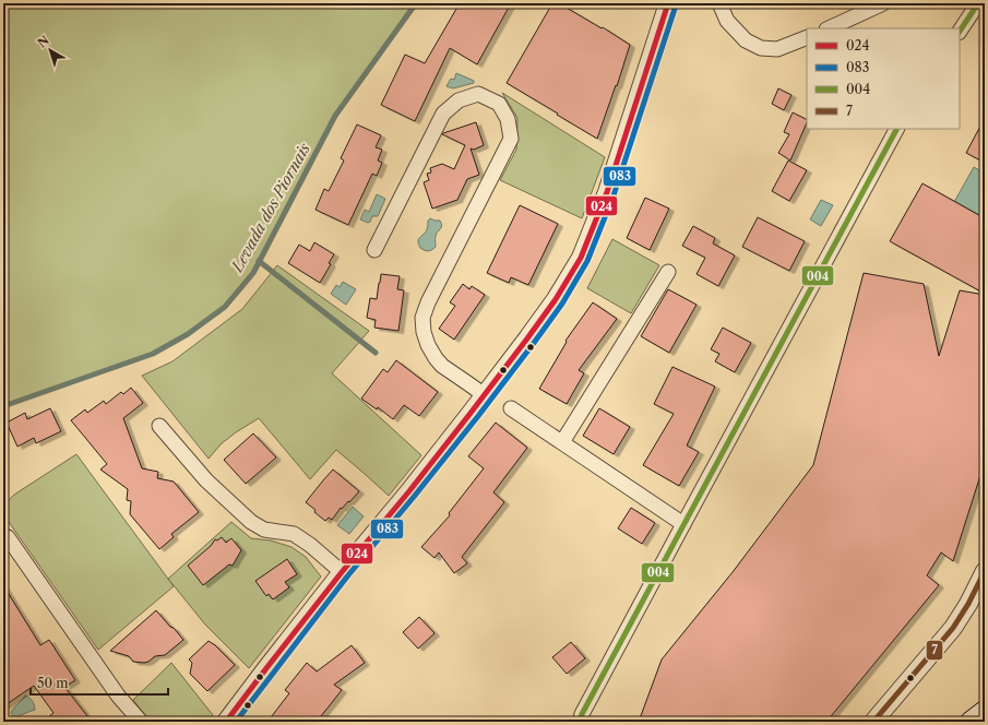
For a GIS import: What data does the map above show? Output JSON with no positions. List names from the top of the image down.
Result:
{
  "water": ["Levada dos Piornais"],
  "lines": [
    "transit line 024",
    "transit line 004",
    "transit line 083",
    "transit line 7"
  ],
  "legend": [
    "024",
    "083",
    "004",
    "7"
  ],
  "scale_bar": "50 m",
  "north": "top left"
}
